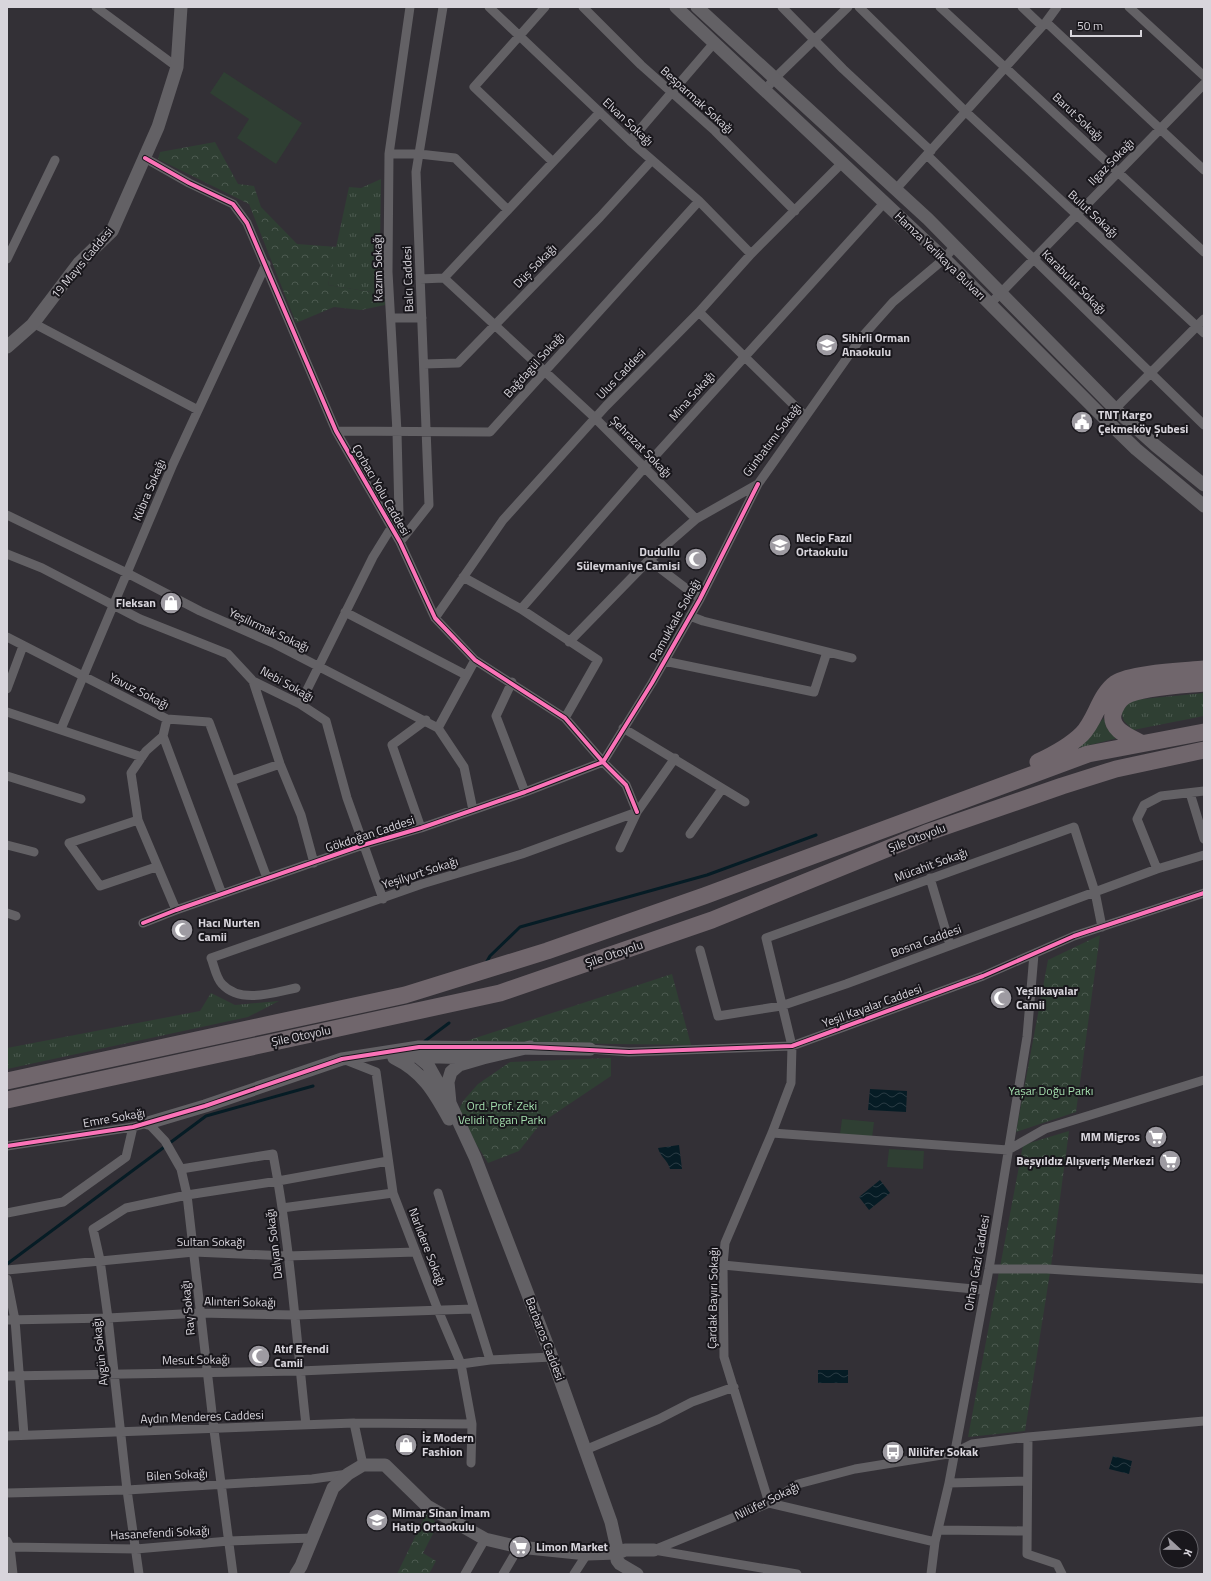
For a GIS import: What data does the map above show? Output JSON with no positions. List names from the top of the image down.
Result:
{
  "streets": {
    "highway": ["Şile Otoyolu"],
    "street": [
      "Beşparmak Sokağı",
      "Barut Sokağı",
      "Elvan Sokağı",
      "Ilgaz Sokağı",
      "Bulut Sokağı",
      "Hamza Yerlikaya Bulvarı",
      "19 Mayıs Caddesi",
      "Düş Sokağı",
      "Kazım Sokağı",
      "Balcı Caddesi",
      "Karabulut Sokağı",
      "Bağdagül Sokağı",
      "Ulus Caddesi",
      "Mina Sokağı",
      "Günbatımı Sokağı",
      "Şehrazat Sokağı",
      "Kübra Sokağı",
      "Çorbacı Yolu Caddesi",
      "Pamukkale Sokağı",
      "Yeşilırmak Sokağı",
      "Nebi Sokağı",
      "Yavuz Sokağı",
      "Gökdoğan Caddesi",
      "Mücahit Sokağı",
      "Yeşilyurt Sokağı",
      "Bosna Caddesi",
      "Yeşil Kayalar Caddesi",
      "Emre Sokağı",
      "Sultan Sokağı",
      "Dalyan Sokağı",
      "Narlıdere Sokağı",
      "Orhan Gazi Caddesi",
      "Çardak Bayırı Sokağı",
      "Alınteri Sokağı",
      "Ray Sokağı",
      "Barbaros Caddesi",
      "Aygün Sokağı",
      "Mesut Sokağı",
      "Aydın Menderes Caddesi",
      "Bilen Sokağı",
      "Nilüfer Sokağı",
      "Hasanefendi Sokağı"
    ]
  },
  "crossings": [
    ["Beşparmak Sokağı", "Ulus Caddesi"],
    ["Barut Sokağı", "Ilgaz Sokağı"],
    ["Elvan Sokağı", "Düş Sokağı"],
    ["Elvan Sokağı", "Bağdagül Sokağı"],
    ["Elvan Sokağı", "Ulus Caddesi"],
    ["Ilgaz Sokağı", "Bulut Sokağı"],
    ["Ilgaz Sokağı", "Hamza Yerlikaya Bulvarı"],
    ["Ilgaz Sokağı", "Karabulut Sokağı"],
    ["Hamza Yerlikaya Bulvarı", "Ulus Caddesi"],
    ["Hamza Yerlikaya Bulvarı", "Mina Sokağı"],
    ["Hamza Yerlikaya Bulvarı", "Günbatımı Sokağı"],
    ["19 Mayıs Caddesi", "Çorbacı Yolu Caddesi"],
    ["Düş Sokağı", "Balcı Caddesi"],
    ["Düş Sokağı", "Şehrazat Sokağı"],
    ["Kazım Sokağı", "Bağdagül Sokağı"],
    ["Kazım Sokağı", "Çorbacı Yolu Caddesi"],
    ["Kazım Sokağı", "Yeşilırmak Sokağı"],
    ["Kazım Sokağı", "Nebi Sokağı"],
    ["Balcı Caddesi", "Bağdagül Sokağı"],
    ["Balcı Caddesi", "Çorbacı Yolu Caddesi"],
    ["Bağdagül Sokağı", "Şehrazat Sokağı"],
    ["Bağdagül Sokağı", "Çorbacı Yolu Caddesi"],
    ["Ulus Caddesi", "Şehrazat Sokağı"],
    ["Ulus Caddesi", "Çorbacı Yolu Caddesi"],
    ["Mina Sokağı", "Şehrazat Sokağı"],
    ["Günbatımı Sokağı", "Şehrazat Sokağı"],
    ["Günbatımı Sokağı", "Pamukkale Sokağı"],
    ["Kübra Sokağı", "Çorbacı Yolu Caddesi"],
    ["Kübra Sokağı", "Yeşilırmak Sokağı"],
    ["Kübra Sokağı", "Nebi Sokağı"],
    ["Kübra Sokağı", "Yavuz Sokağı"],
    ["Çorbacı Yolu Caddesi", "Pamukkale Sokağı"],
    ["Çorbacı Yolu Caddesi", "Gökdoğan Caddesi"],
    ["Çorbacı Yolu Caddesi", "Yeşilyurt Sokağı"],
    ["Pamukkale Sokağı", "Gökdoğan Caddesi"],
    ["Yeşilırmak Sokağı", "Gökdoğan Caddesi"],
    ["Nebi Sokağı", "Gökdoğan Caddesi"],
    ["Nebi Sokağı", "Yeşilyurt Sokağı"],
    ["Yavuz Sokağı", "Gökdoğan Caddesi"],
    ["Mücahit Sokağı", "Bosna Caddesi"],
    ["Mücahit Sokağı", "Yeşil Kayalar Caddesi"],
    ["Mücahit Sokağı", "Çardak Bayırı Sokağı"],
    ["Bosna Caddesi", "Çardak Bayırı Sokağı"],
    ["Yeşil Kayalar Caddesi", "Orhan Gazi Caddesi"],
    ["Yeşil Kayalar Caddesi", "Çardak Bayırı Sokağı"],
    ["Emre Sokağı", "Narlıdere Sokağı"],
    ["Emre Sokağı", "Ray Sokağı"],
    ["Sultan Sokağı", "Dalyan Sokağı"],
    ["Sultan Sokağı", "Narlıdere Sokağı"],
    ["Sultan Sokağı", "Ray Sokağı"],
    ["Sultan Sokağı", "Aygün Sokağı"],
    ["Dalyan Sokağı", "Alınteri Sokağı"],
    ["Dalyan Sokağı", "Ray Sokağı"],
    ["Dalyan Sokağı", "Mesut Sokağı"],
    ["Dalyan Sokağı", "Aydın Menderes Caddesi"],
    ["Narlıdere Sokağı", "Alınteri Sokağı"],
    ["Narlıdere Sokağı", "Mesut Sokağı"],
    ["Narlıdere Sokağı", "Aydın Menderes Caddesi"],
    ["Orhan Gazi Caddesi", "Nilüfer Sokağı"],
    ["Çardak Bayırı Sokağı", "Nilüfer Sokağı"],
    ["Alınteri Sokağı", "Ray Sokağı"],
    ["Alınteri Sokağı", "Aygün Sokağı"],
    ["Ray Sokağı", "Aygün Sokağı"],
    ["Ray Sokağı", "Mesut Sokağı"],
    ["Ray Sokağı", "Aydın Menderes Caddesi"],
    ["Ray Sokağı", "Bilen Sokağı"],
    ["Ray Sokağı", "Hasanefendi Sokağı"],
    ["Barbaros Caddesi", "Mesut Sokağı"],
    ["Barbaros Caddesi", "Nilüfer Sokağı"],
    ["Aygün Sokağı", "Mesut Sokağı"],
    ["Aygün Sokağı", "Aydın Menderes Caddesi"],
    ["Aygün Sokağı", "Bilen Sokağı"],
    ["Aygün Sokağı", "Hasanefendi Sokağı"]
  ],
  "parks": ["Yaşar Doğu Parkı", "Ord. Prof. Zeki Velidi Togan Parkı"],
  "places": {
    "school or university": ["Sihirli Orman Anaokulu", "Necip Fazıl Ortaokulu", "Mimar Sinan İmam Hatip Ortaokulu"],
    "public building": ["TNT Kargo Çekmeköy Şubesi"],
    "mosque": [
      "Dudullu Süleymaniye Camisi",
      "Hacı Nurten Camii",
      "Yeşilkayalar Camii",
      "Atıf Efendi Camii"
    ],
    "shop": ["Fleksan", "İz Modern Fashion"],
    "supermarket": ["MM Migros", "Beşyıldız Alışveriş Merkezi", "Limon Market"],
    "bus stop": ["Nilüfer Sokak"]
  },
  "scale_bar": "50 m",
  "north": "right"
}
